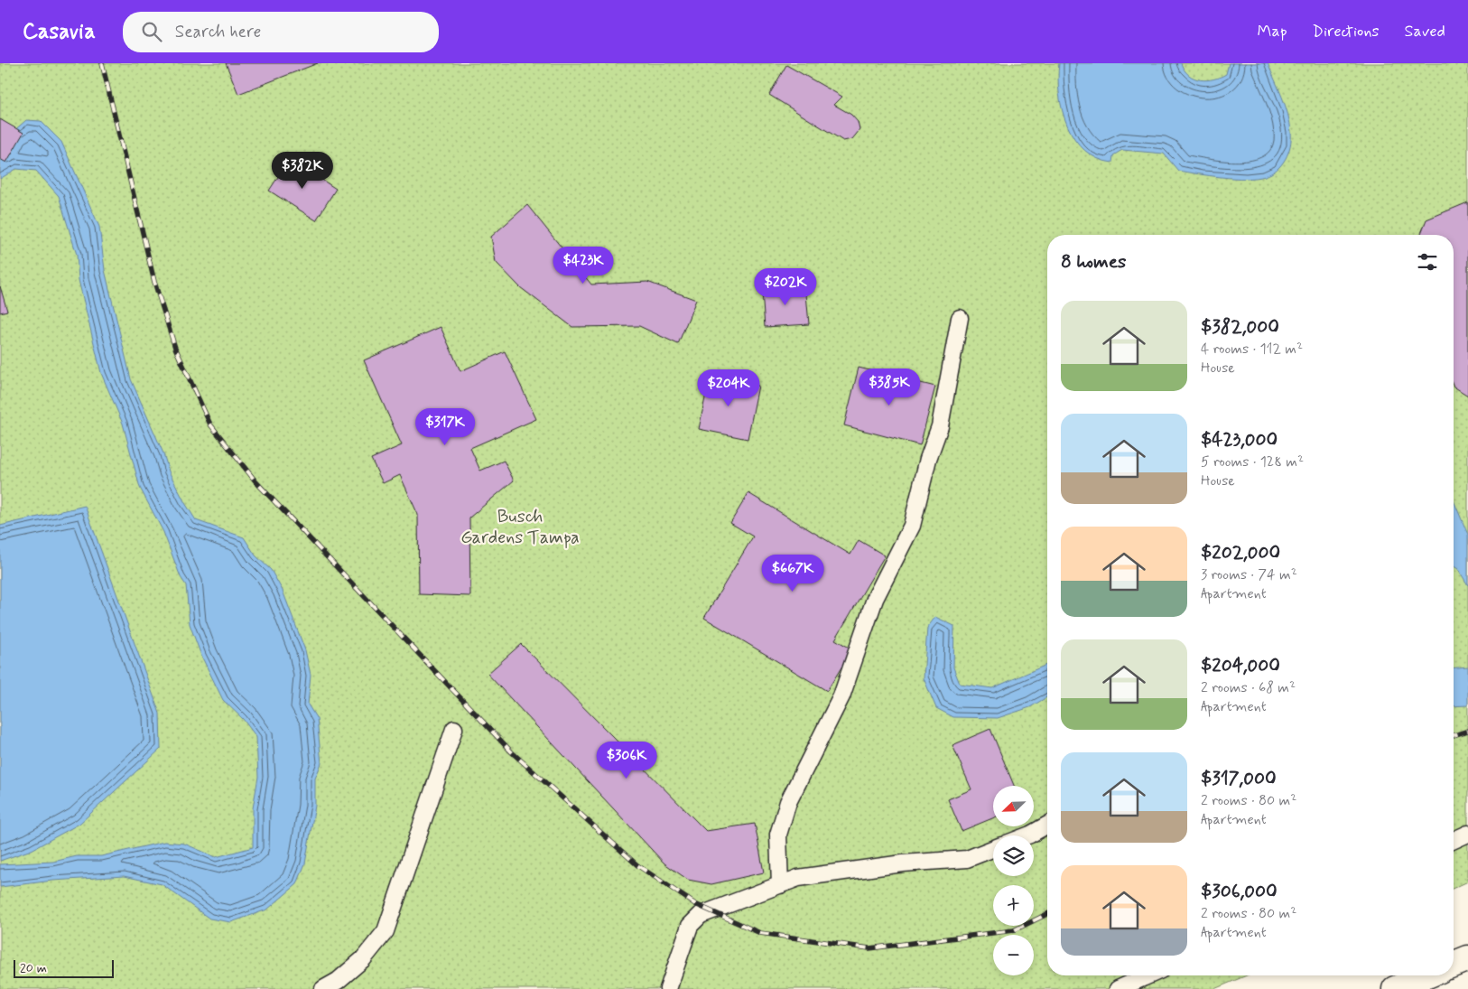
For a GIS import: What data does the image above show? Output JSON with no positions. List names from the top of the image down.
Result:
{
  "parks": ["Busch Gardens Tampa"],
  "scale_bar": "20 m",
  "north": "bottom left",
  "page": {
    "header": "Casavia",
    "search": "Search here",
    "nav": ["Map", "Directions", "Saved"],
    "price": [
      "$382K",
      "$423K",
      "$202K",
      "$385K",
      "$204K",
      "$317K",
      "$667K",
      "$306K"
    ],
    "heading": "8 homes",
    "list": [
      {
        "name": "$382,000",
        "note": "4 rooms · 112 m² · House"
      },
      {
        "name": "$423,000",
        "note": "5 rooms · 128 m² · House"
      },
      {
        "name": "$202,000",
        "note": "3 rooms · 74 m² · Apartment"
      },
      {
        "name": "$204,000",
        "note": "2 rooms · 68 m² · Apartment"
      },
      {
        "name": "$317,000",
        "note": "2 rooms · 80 m² · Apartment"
      },
      {
        "name": "$306,000",
        "note": "2 rooms · 80 m² · Apartment"
      }
    ],
    "map_buttons": ["+", "−"],
    "scale": "20 m"
  }
}
